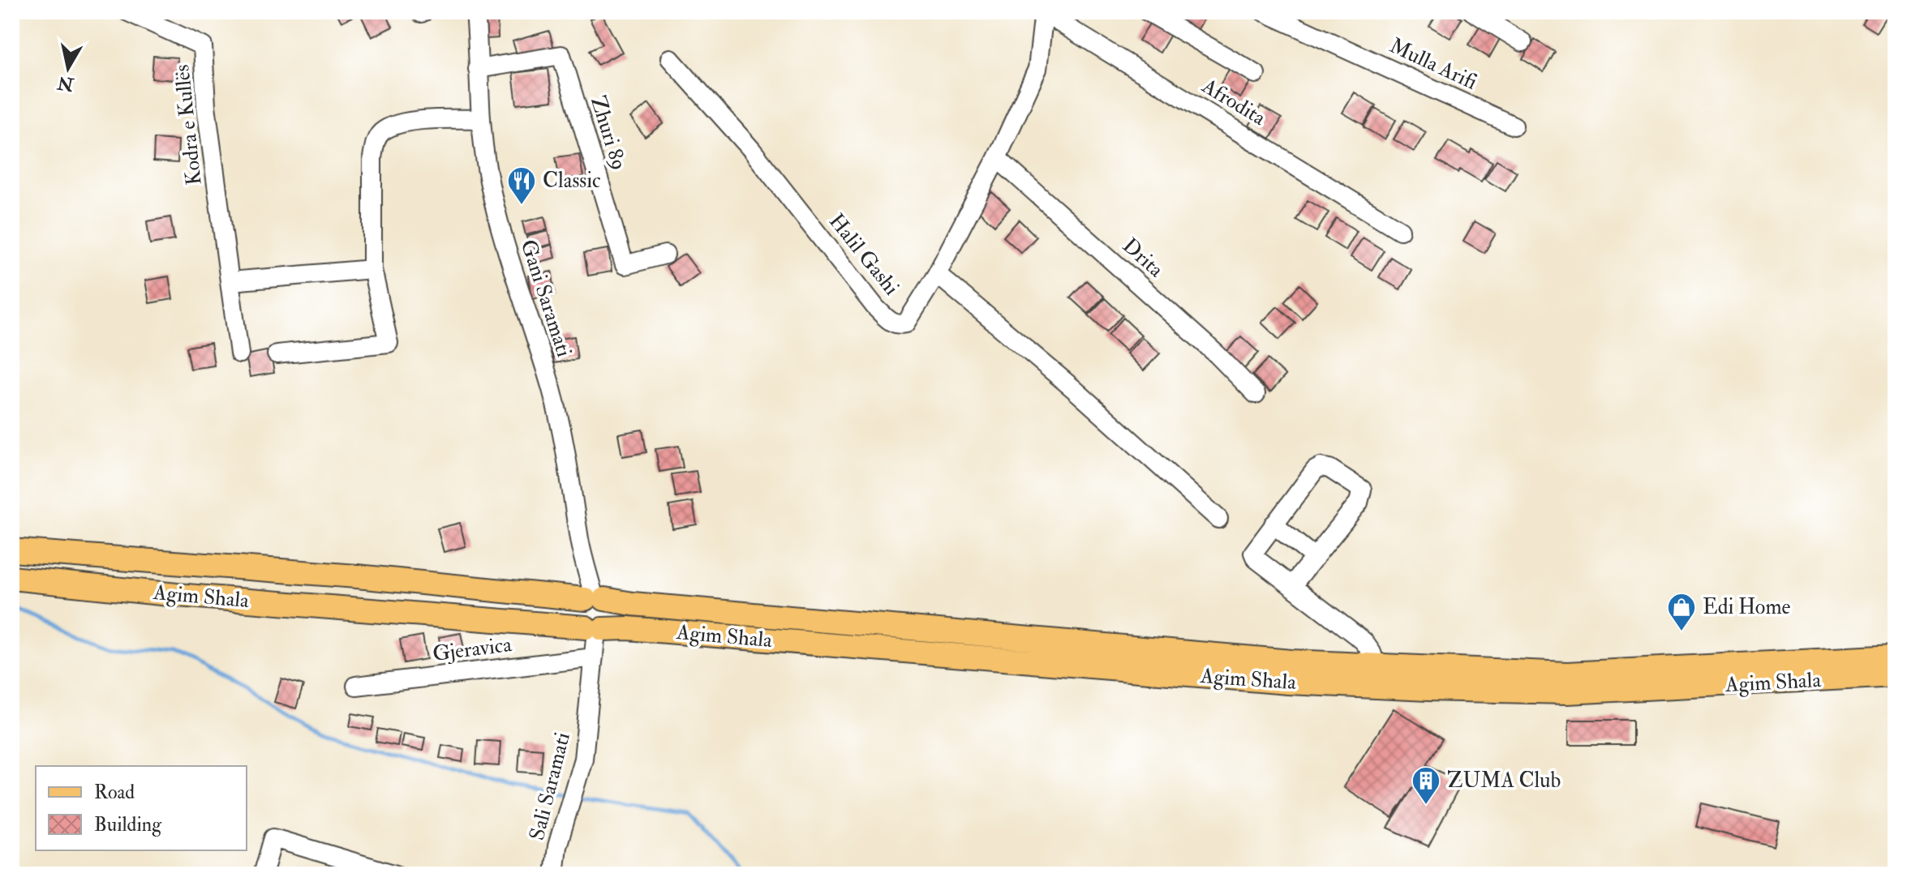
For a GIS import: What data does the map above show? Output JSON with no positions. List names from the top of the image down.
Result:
{
  "streets": {
    "main road": ["Agim Shala"],
    "street": [
      "Mulla Arifi",
      "Afrodita",
      "Kodra e Kullës",
      "Zhuri 89",
      "Halil Gashi",
      "Drita",
      "Gani Saramati",
      "Gjeravica",
      "Sali Saramati"
    ]
  },
  "crossings": [
    ["Afrodita", "Halil Gashi"],
    ["Zhuri 89", "Gani Saramati"],
    ["Halil Gashi", "Drita"],
    ["Gani Saramati", "Agim Shala"],
    ["Agim Shala", "Sali Saramati"],
    ["Gjeravica", "Sali Saramati"]
  ],
  "places": {
    "restaurant": ["Classic"],
    "shop": ["Edi Home"],
    "building": ["ZUMA Club"]
  },
  "legend": ["Road", "Building"],
  "north": "bottom"
}
